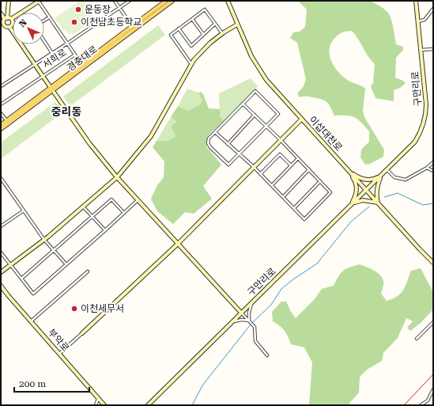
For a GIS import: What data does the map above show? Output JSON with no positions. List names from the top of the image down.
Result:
{
  "streets": {
    "main road": ["경충대로"],
    "street": [
      "서희로",
      "구만리로",
      "이섭대천로",
      "부악로"
    ]
  },
  "crossings": [
    ["서희로", "경충대로"],
    ["서희로", "구만리로"],
    ["구만리로", "이섭대천로"]
  ],
  "districts": ["중리동"],
  "places": ["운동장", "이천남초등학교", "이천세무서"],
  "scale_bar": "200 m",
  "north": "top left"
}
